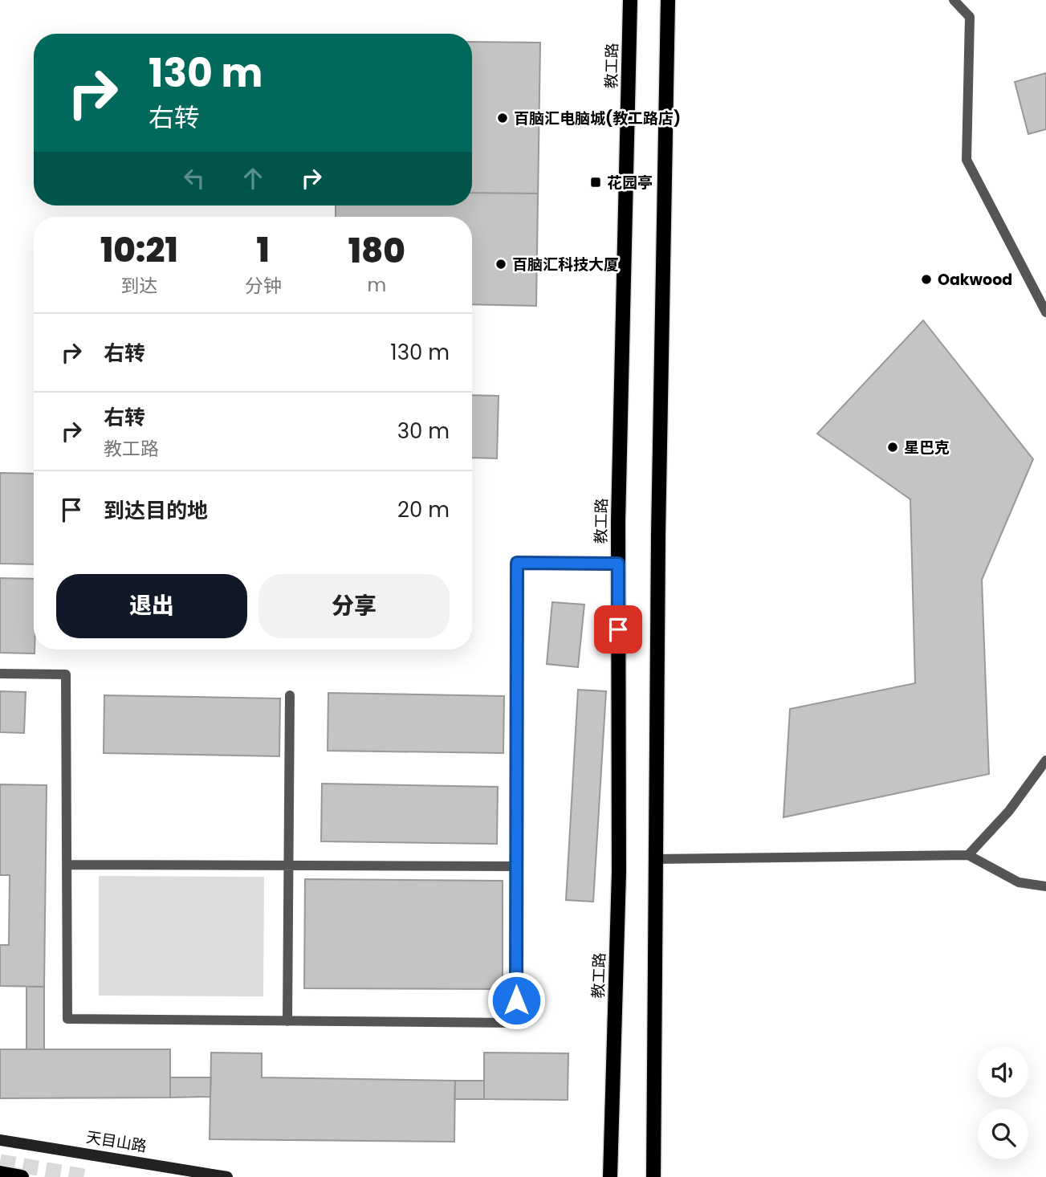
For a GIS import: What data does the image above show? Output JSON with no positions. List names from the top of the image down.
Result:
{
  "streets": {
    "main road": ["教工路", "天目山路"]
  },
  "places": {
    "other": [
      "百脑汇电脑城(教工路店)",
      "百脑汇科技大厦",
      "Oakwood",
      "星巴克"
    ],
    "transit": ["花园亭"]
  },
  "page": {
    "turn": ["130 m", "右转"],
    "eta": [
      "10:21",
      "到达",
      "1",
      "分钟",
      "180",
      "m"
    ],
    "list": [
      {
        "name": "右转",
        "value": "130 m"
      },
      {
        "name": "右转",
        "note": "教工路",
        "value": "30 m"
      },
      {
        "name": "到达目的地",
        "value": "20 m"
      }
    ],
    "buttons": ["退出", "分享"]
  }
}
